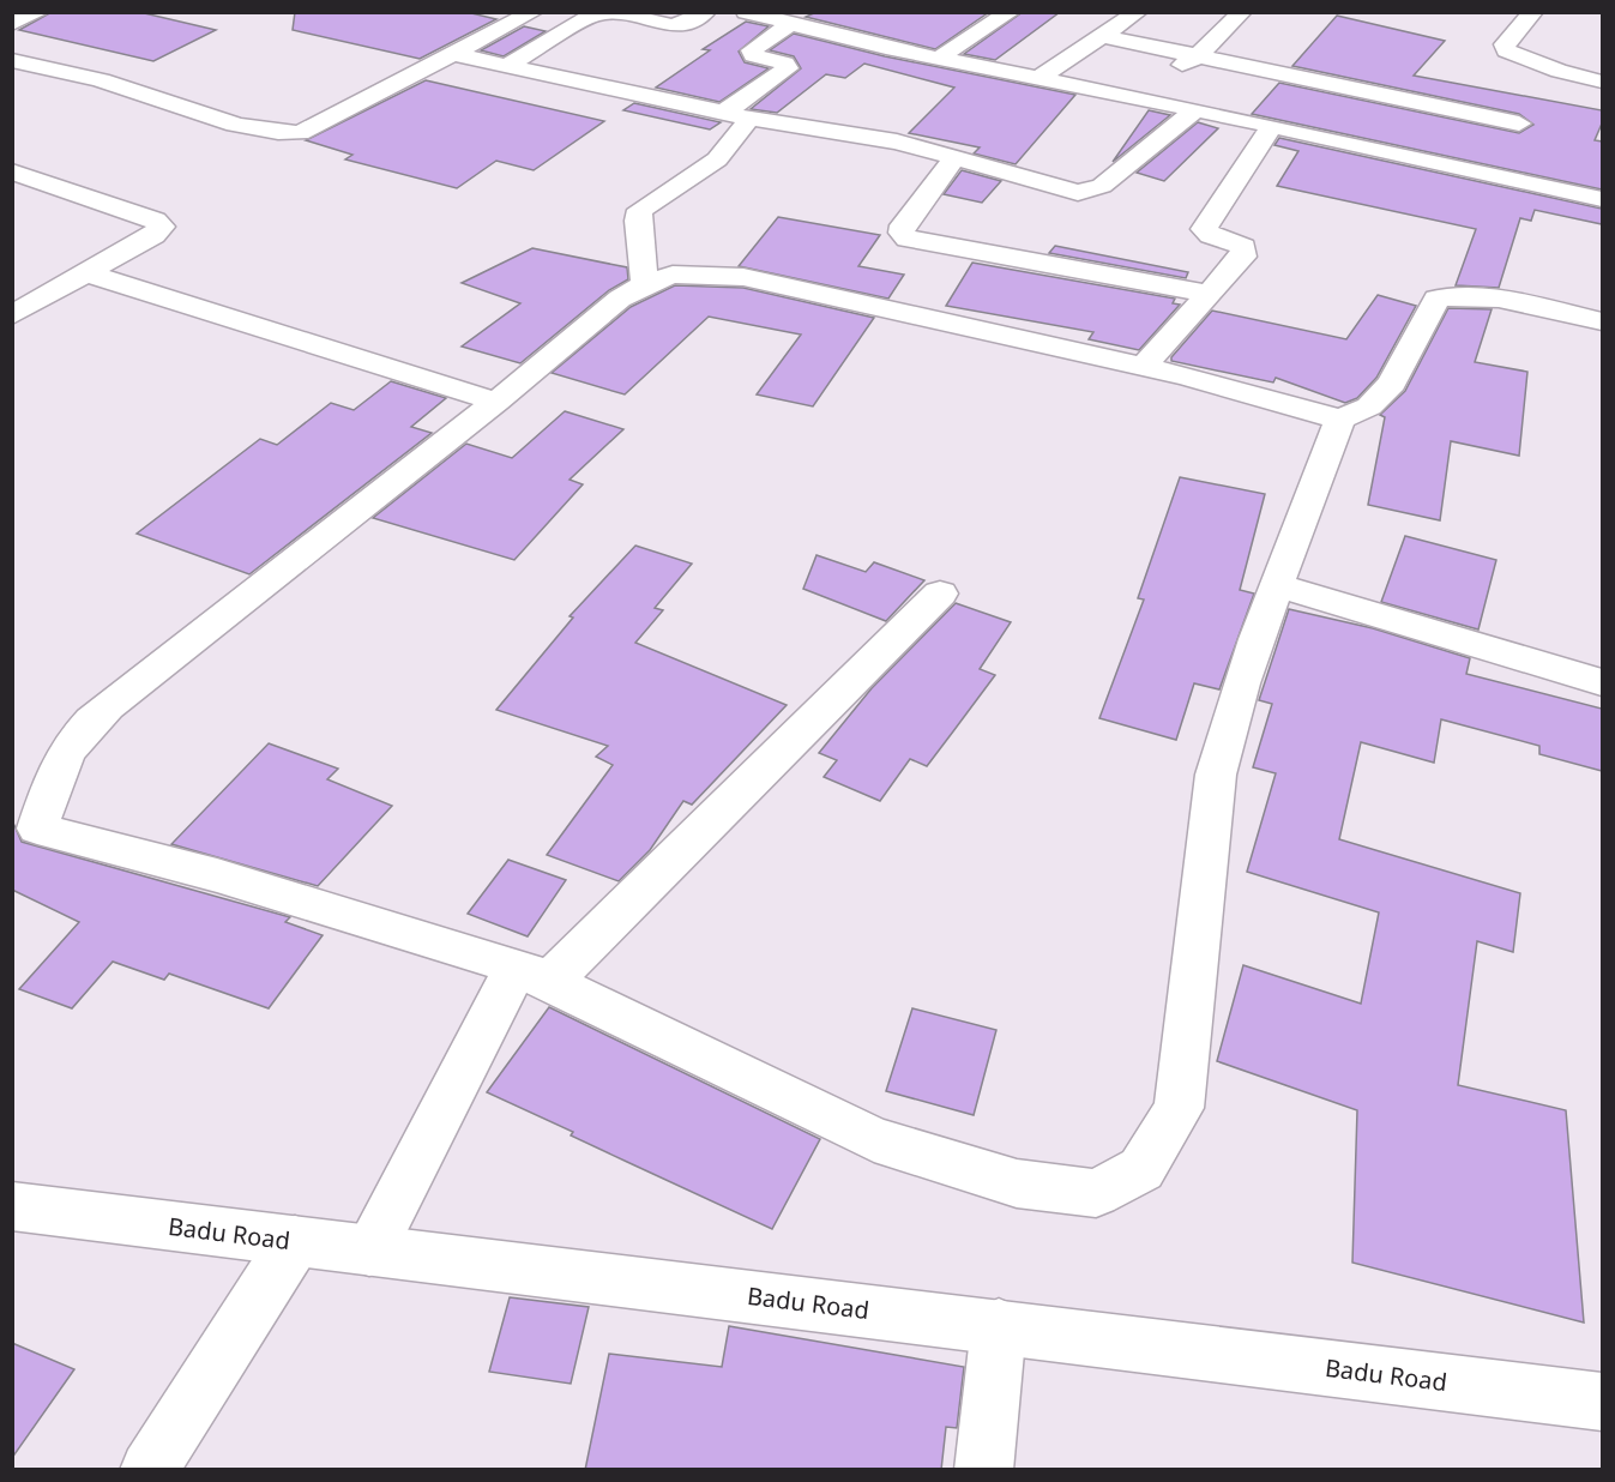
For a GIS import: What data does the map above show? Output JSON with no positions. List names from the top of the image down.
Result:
{
  "streets": {
    "street": ["Badu Road"]
  }
}
